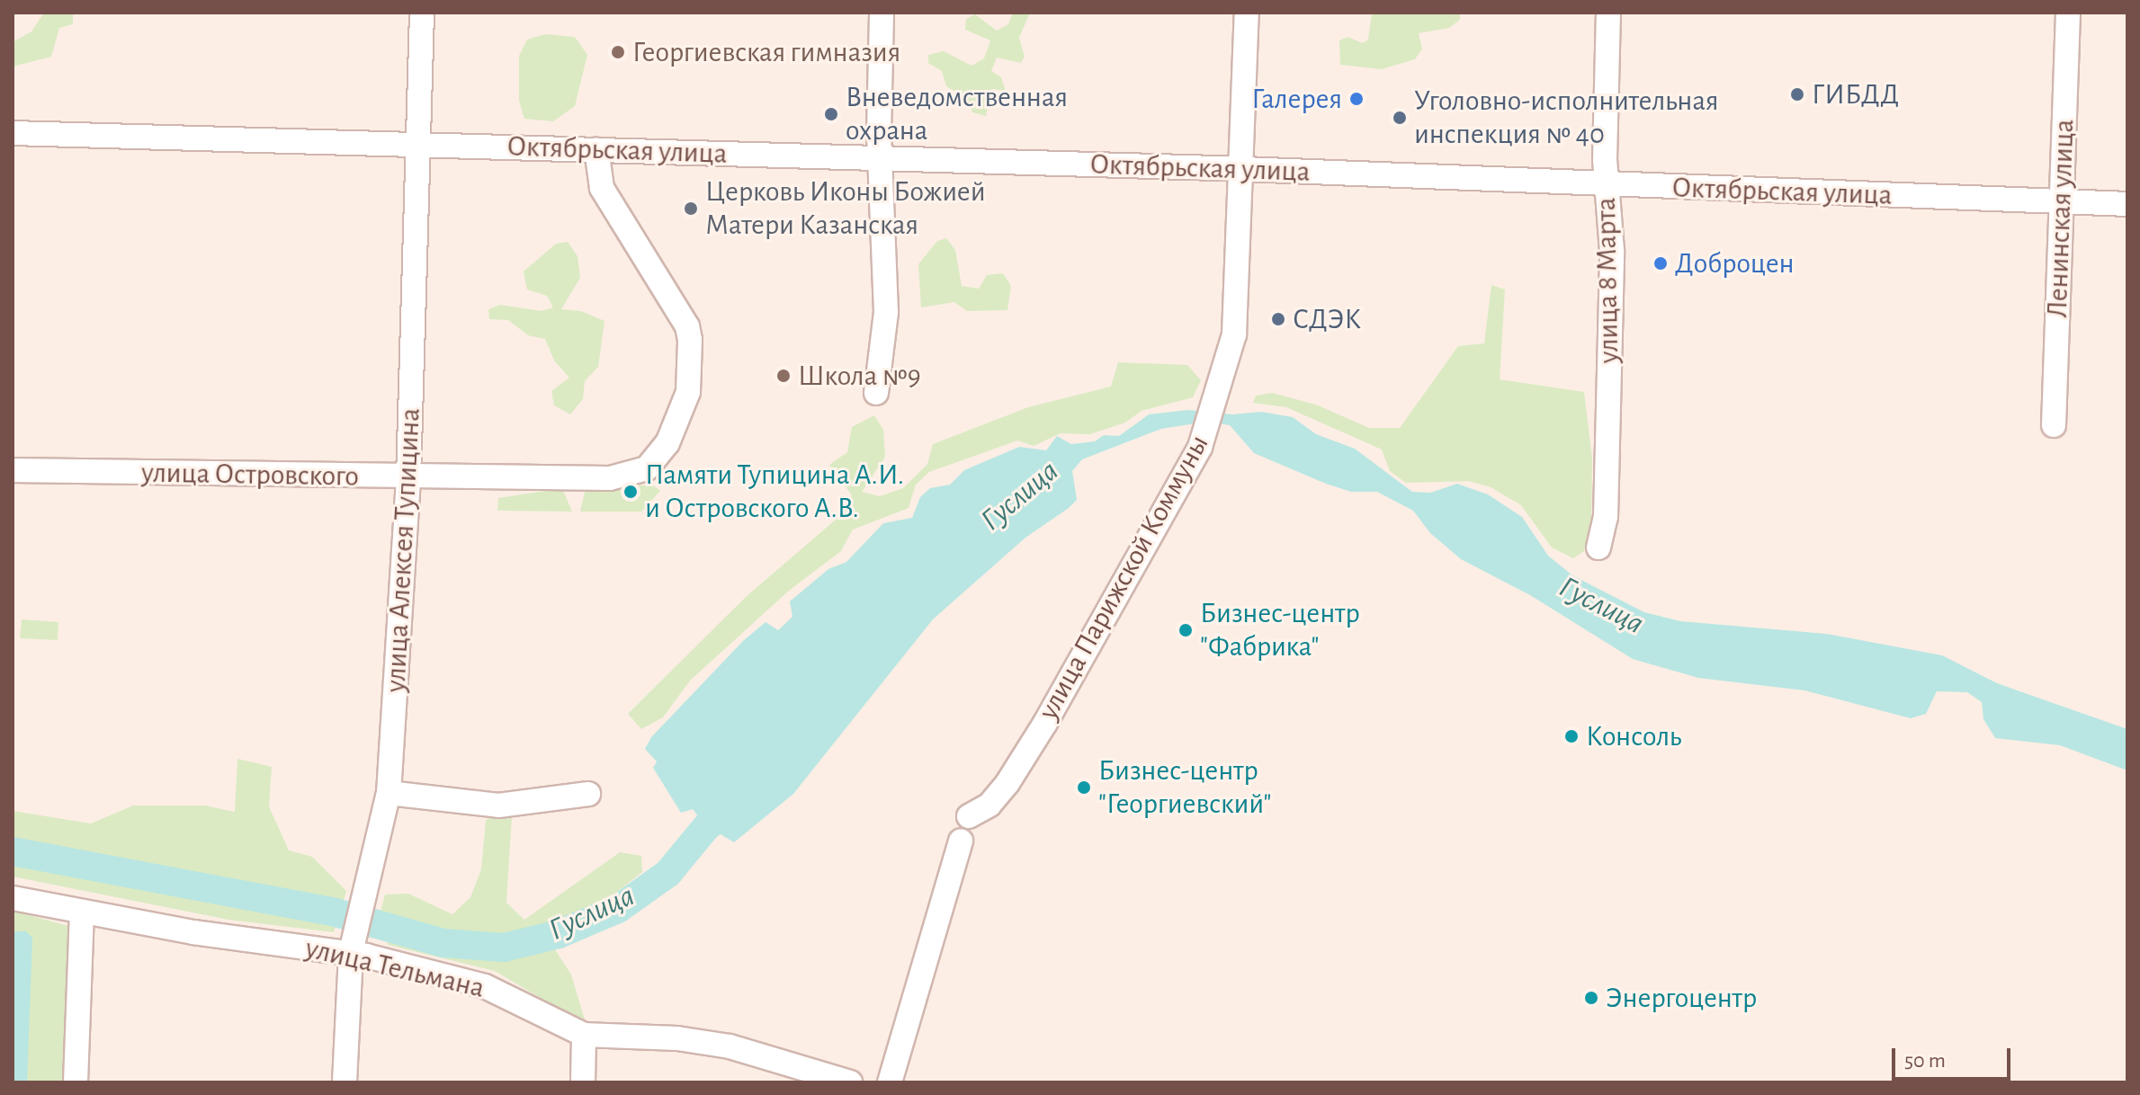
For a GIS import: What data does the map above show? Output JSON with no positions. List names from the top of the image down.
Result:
{
  "streets": {
    "street": [
      "Октябрьская улица",
      "Ленинская улица",
      "улица 8 Марта",
      "улица Островского",
      "улица Алексея Тупицина",
      "улица Парижской Коммуны",
      "улица Тельмана"
    ]
  },
  "crossings": [
    ["Октябрьская улица", "Ленинская улица"],
    ["Октябрьская улица", "улица 8 Марта"],
    ["Октябрьская улица", "улица Островского"],
    ["Октябрьская улица", "улица Алексея Тупицина"],
    ["Октябрьская улица", "улица Парижской Коммуны"],
    ["улица Островского", "улица Алексея Тупицина"],
    ["улица Алексея Тупицина", "улица Тельмана"]
  ],
  "water": ["Гуслица"],
  "places": [
    "Георгиевская гимназия",
    "ГИБДД",
    "Галерея",
    "Вневедомственная охрана",
    "Уголовно-исполнительная инспекция № 40",
    "Церковь Иконы Божией Матери Казанская",
    "Доброцен",
    "СДЭК",
    "Школа №9",
    "Памяти Тупицина А.И. и Островского А.В.",
    "Бизнес-центр \"Фабрика\"",
    "Консоль",
    "Бизнес-центр \"Георгиевский\"",
    "Энергоцентр"
  ],
  "scale_bar": "50 m"
}
